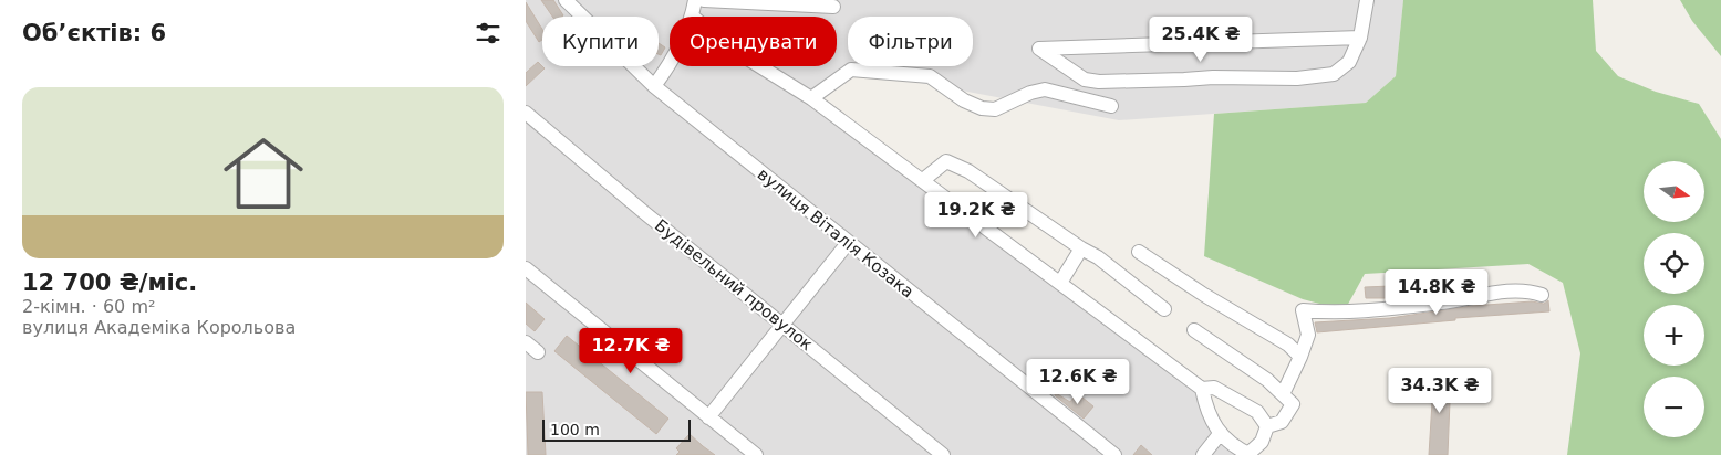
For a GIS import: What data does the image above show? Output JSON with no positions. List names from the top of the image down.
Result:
{
  "streets": {
    "street": ["вулиця Віталія Козака", "Будівельний провулок"]
  },
  "scale_bar": "100 m",
  "north": "right",
  "page": {
    "heading": "Об’єктів: 6",
    "price": [
      "25.4K ₴",
      "19.2K ₴",
      "14.8K ₴",
      "12.7K ₴",
      "12.6K ₴",
      "34.3K ₴"
    ],
    "chip": ["Купити", "Орендувати", "Фільтри"],
    "list": [
      {
        "name": "12 700 ₴/міс.",
        "note": "2-кімн. · 60 m² · вулиця Академіка Корольова"
      }
    ],
    "map_buttons": ["+", "−"],
    "scale": "100 m"
  }
}
